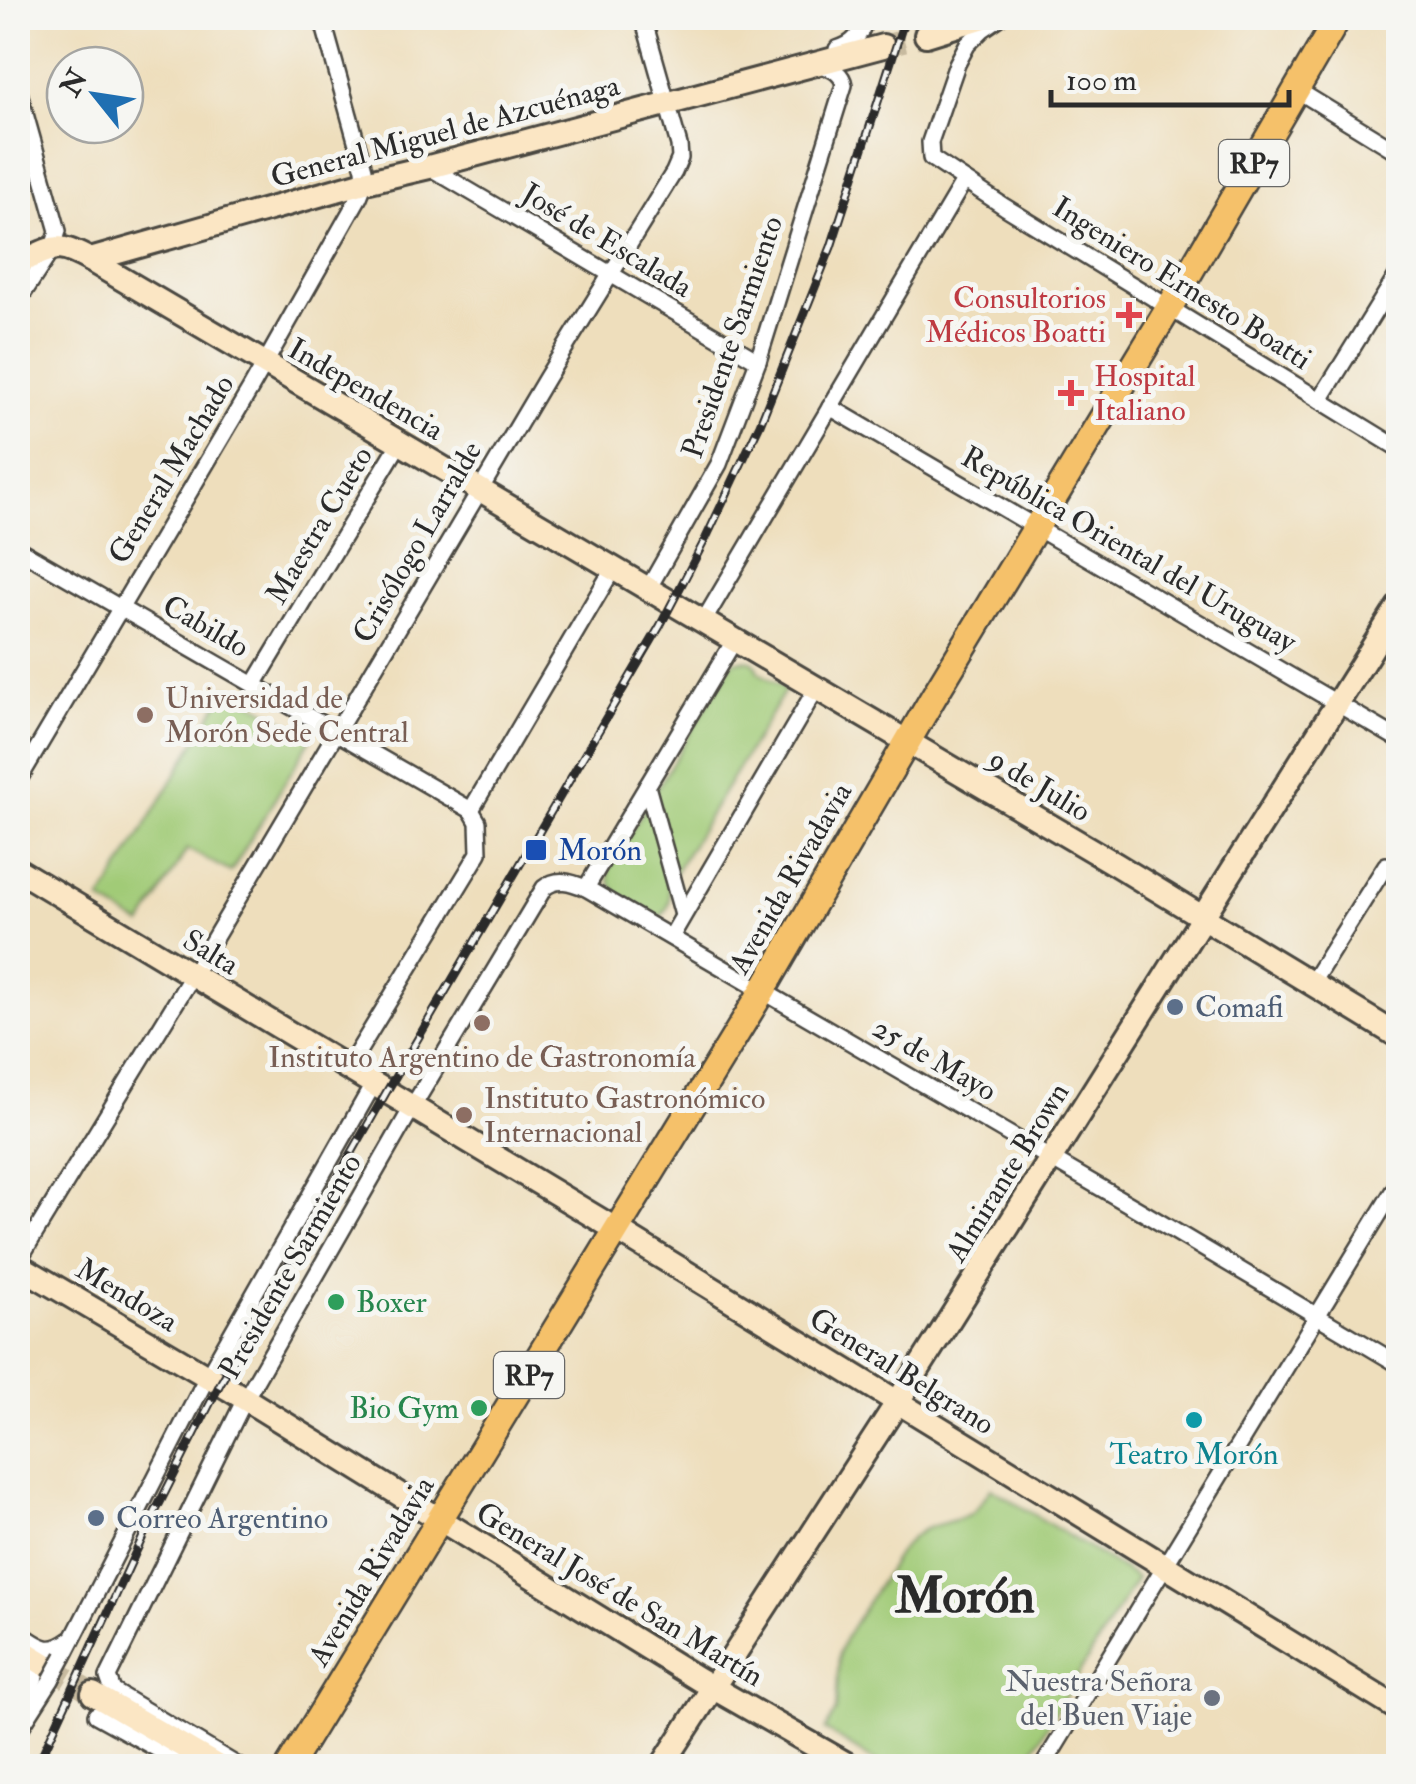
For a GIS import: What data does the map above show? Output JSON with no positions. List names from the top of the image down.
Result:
{
  "streets": {
    "main road": ["RP7", "Avenida Rivadavia"],
    "street": [
      "General Miguel de Azcuénaga",
      "José de Escalada",
      "Ingeniero Ernesto Boatti",
      "Presidente Sarmiento",
      "Independencia",
      "General Machado",
      "Maestra Cueto",
      "Crisólogo Larralde",
      "República Oriental del Uruguay",
      "Cabildo",
      "9 de Julio",
      "Salta",
      "25 de Mayo",
      "Almirante Brown",
      "Mendoza",
      "General Belgrano",
      "General José de San Martín"
    ]
  },
  "crossings": [
    ["General Miguel de Azcuénaga", "José de Escalada"],
    ["General Miguel de Azcuénaga", "Presidente Sarmiento"],
    ["General Miguel de Azcuénaga", "Independencia"],
    ["General Miguel de Azcuénaga", "General Machado"],
    ["General Miguel de Azcuénaga", "Crisólogo Larralde"],
    ["José de Escalada", "Presidente Sarmiento"],
    ["José de Escalada", "Crisólogo Larralde"],
    ["Ingeniero Ernesto Boatti", "Avenida Rivadavia"],
    ["Presidente Sarmiento", "Independencia"],
    ["Presidente Sarmiento", "9 de Julio"],
    ["Presidente Sarmiento", "Salta"],
    ["Presidente Sarmiento", "25 de Mayo"],
    ["Presidente Sarmiento", "Mendoza"],
    ["Presidente Sarmiento", "General Belgrano"],
    ["Presidente Sarmiento", "General José de San Martín"],
    ["Independencia", "General Machado"],
    ["Independencia", "Maestra Cueto"],
    ["Independencia", "Crisólogo Larralde"],
    ["Independencia", "9 de Julio"],
    ["General Machado", "Cabildo"],
    ["Maestra Cueto", "Cabildo"],
    ["Crisólogo Larralde", "Cabildo"],
    ["Crisólogo Larralde", "Salta"],
    ["Crisólogo Larralde", "Mendoza"],
    ["República Oriental del Uruguay", "Avenida Rivadavia"],
    ["República Oriental del Uruguay", "Almirante Brown"],
    ["9 de Julio", "Avenida Rivadavia"],
    ["9 de Julio", "Almirante Brown"],
    ["Avenida Rivadavia", "25 de Mayo"],
    ["Avenida Rivadavia", "General Belgrano"],
    ["Avenida Rivadavia", "General José de San Martín"],
    ["Salta", "General Belgrano"],
    ["25 de Mayo", "Almirante Brown"],
    ["Almirante Brown", "General Belgrano"],
    ["Almirante Brown", "General José de San Martín"],
    ["Mendoza", "General José de San Martín"]
  ],
  "districts": ["Morón"],
  "places": {
    "health": ["Consultorios Médicos Boatti", "Hospital Italiano"],
    "other": [
      "Universidad de Morón Sede Central",
      "Comafi",
      "Instituto Argentino de Gastronomía",
      "Instituto Gastronómico Internacional",
      "Boxer",
      "Bio Gym",
      "Teatro Morón",
      "Correo Argentino",
      "Nuestra Señora del Buen Viaje"
    ],
    "transit": ["Morón"]
  },
  "scale_bar": "100 m",
  "north": "top left"
}
